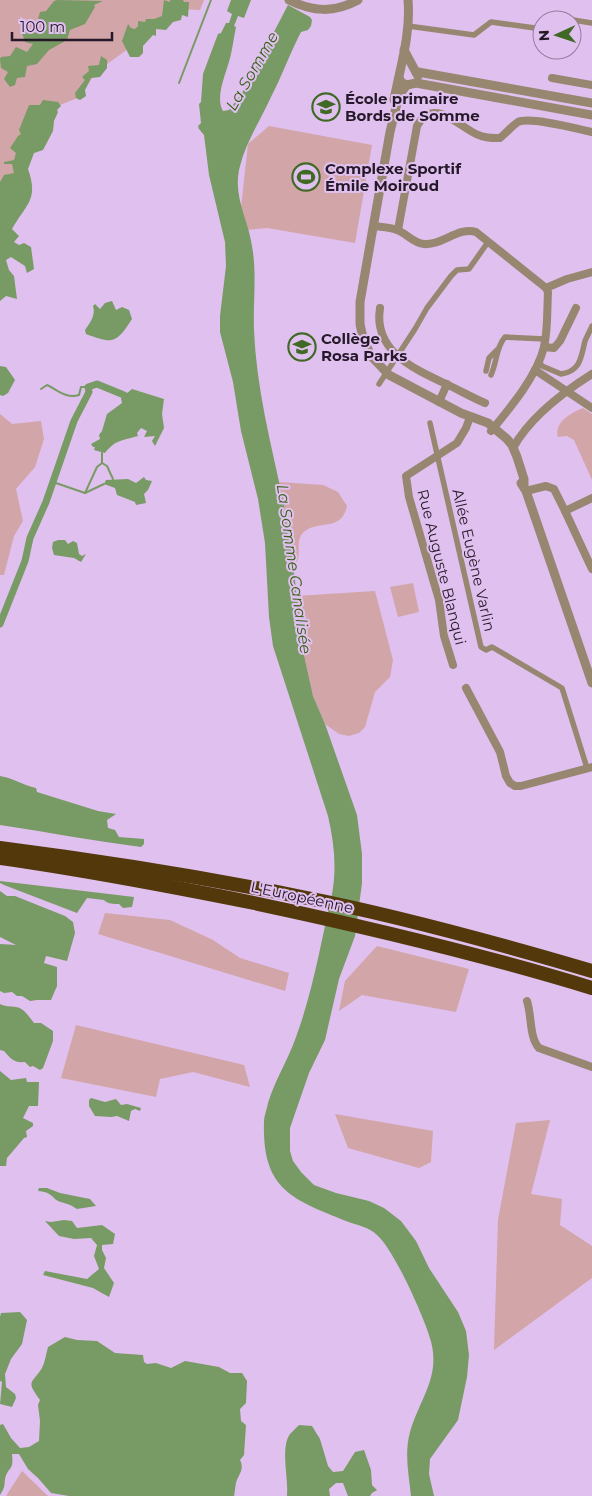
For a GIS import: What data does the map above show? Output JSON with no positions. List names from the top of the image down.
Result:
{
  "streets": {
    "highway": ["L'Européenne"],
    "street": ["Allée Eugène Varlin", "Rue Auguste Blanqui"]
  },
  "crossings": [
    ["Allée Eugène Varlin", "Rue Auguste Blanqui"]
  ],
  "water": ["La Somme", "La Somme Canalisée"],
  "places": {
    "school or university": ["École primaire Bords de Somme", "Collège Rosa Parks"],
    "sports": ["Complexe Sportif Émile Moiroud"]
  },
  "scale_bar": "100 m",
  "north": "left"
}
